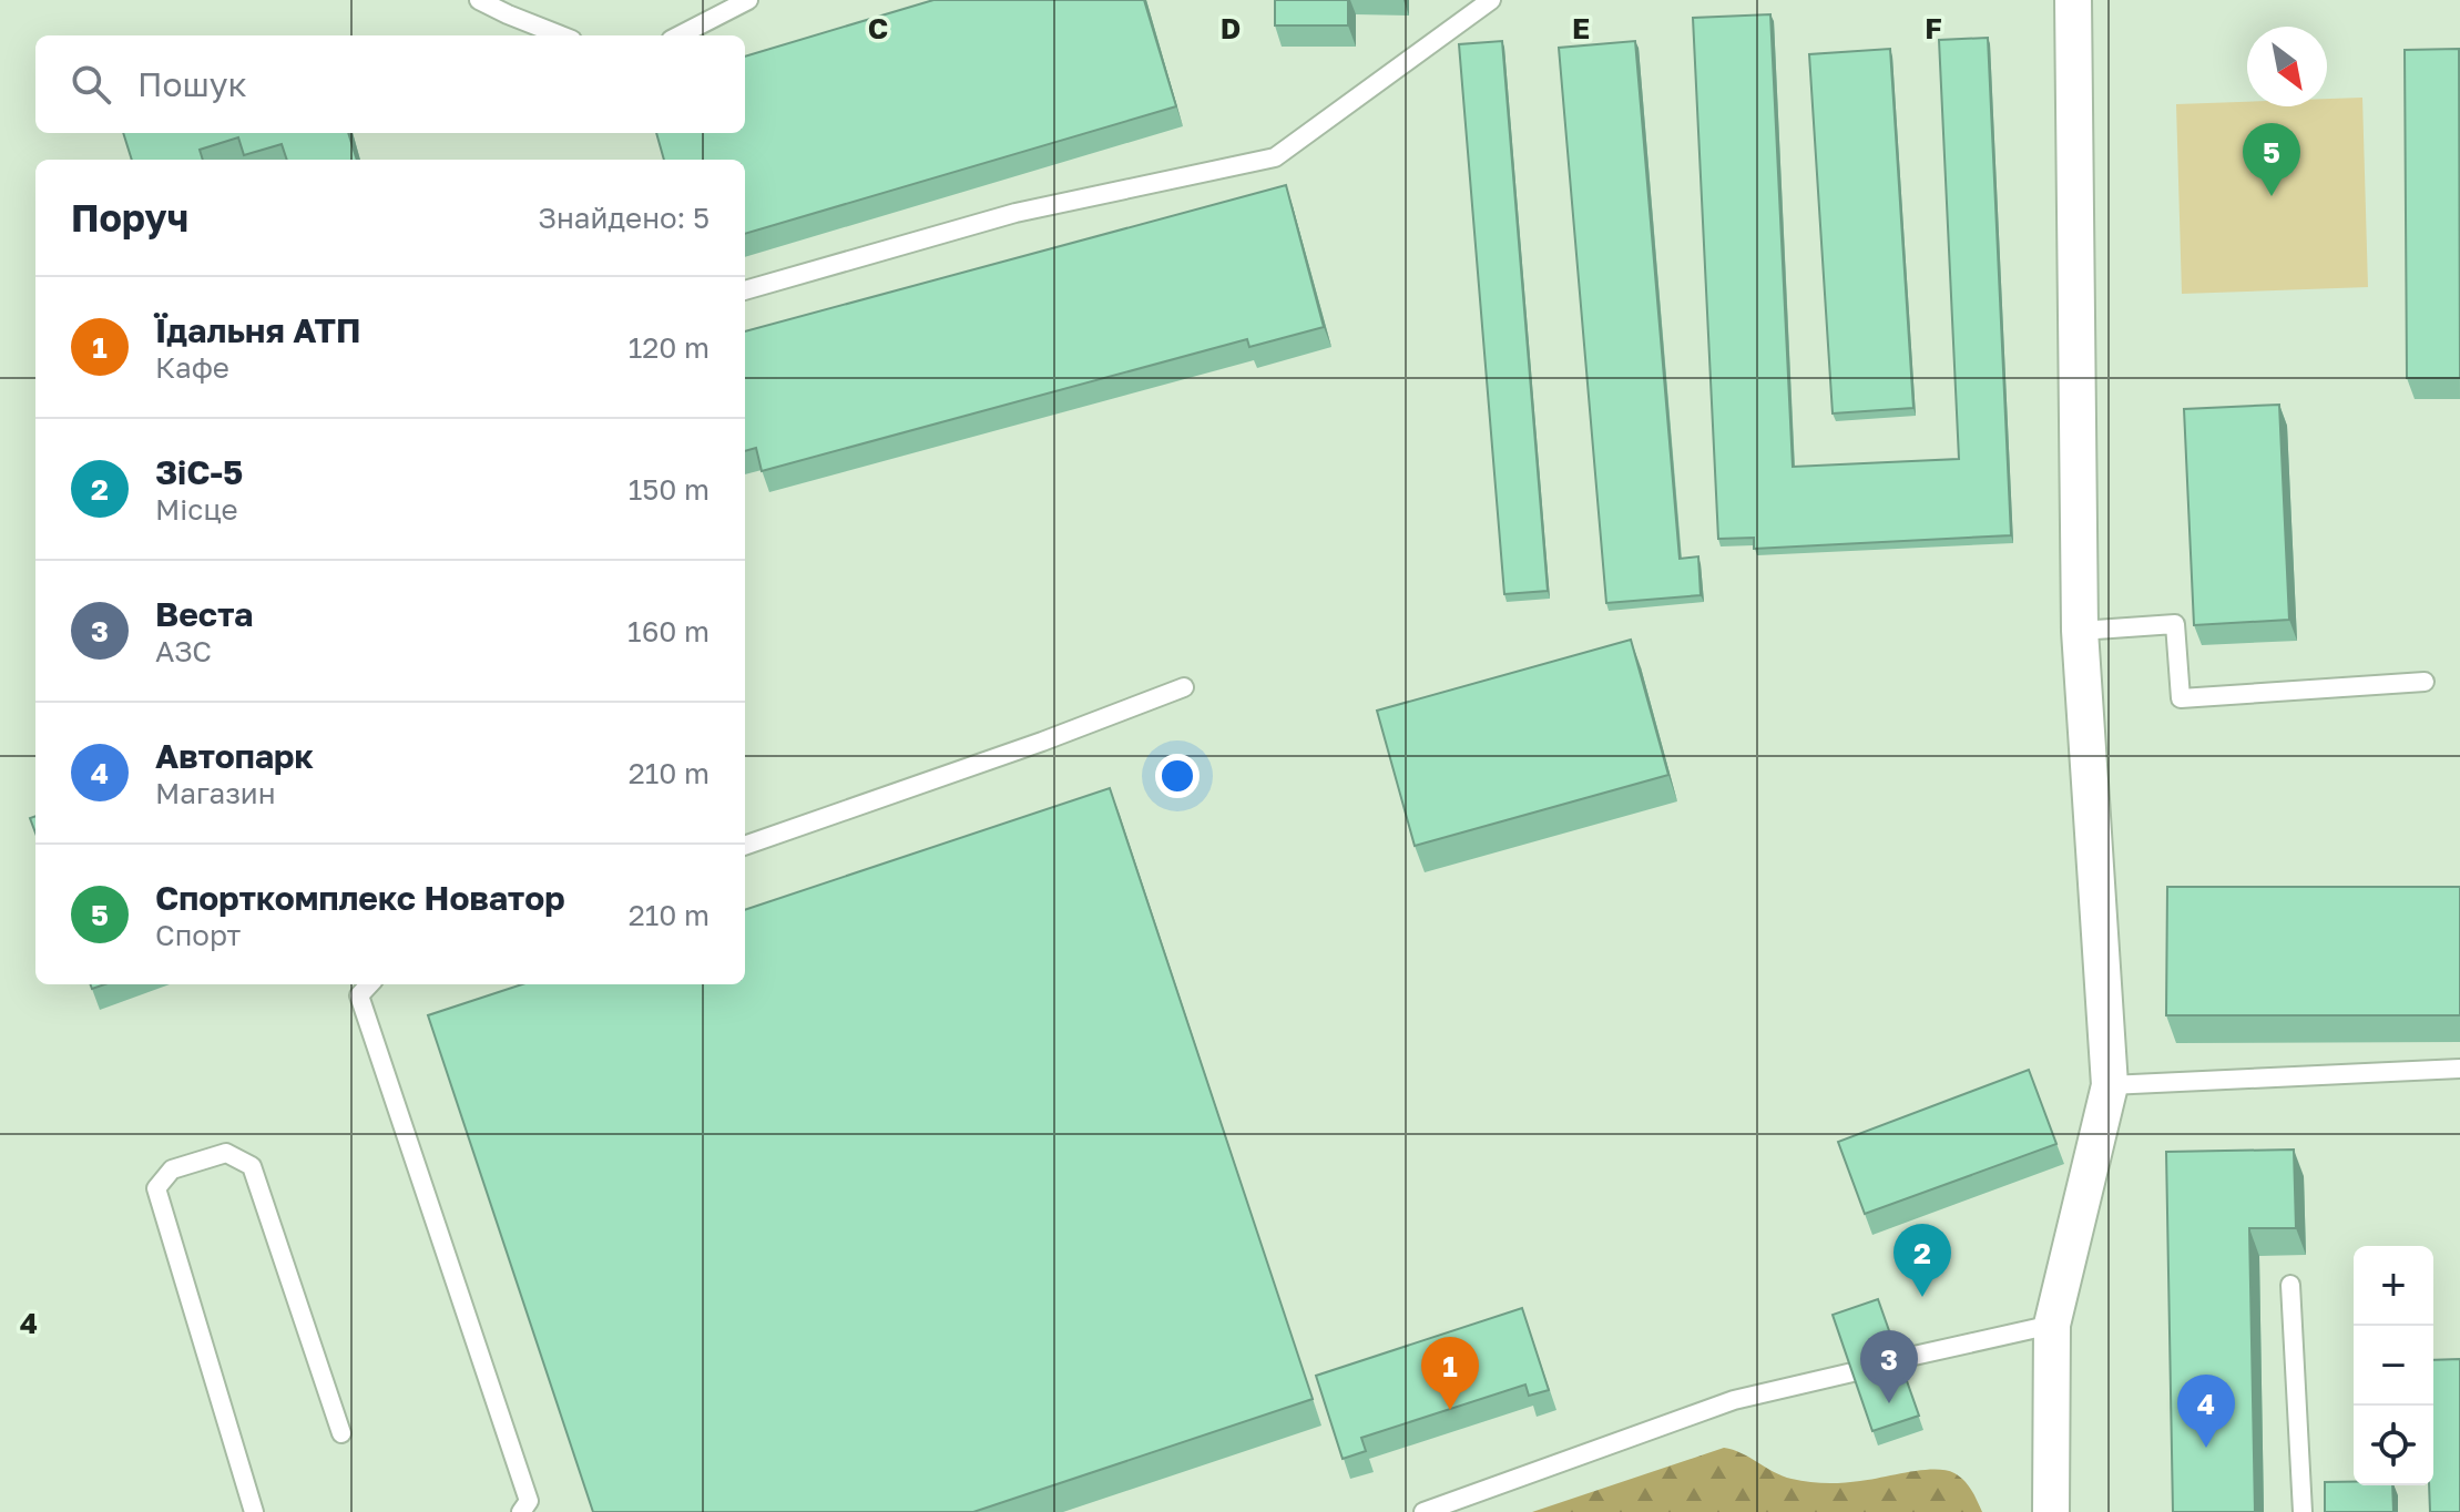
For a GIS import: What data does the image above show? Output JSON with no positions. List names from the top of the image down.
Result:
{
  "north": "bottom right",
  "page": {
    "search": "Пошук",
    "pins": [
      "5",
      "2",
      "3",
      "1",
      "4"
    ],
    "heading": ["Поруч", "Знайдено: 5"],
    "list": [
      {
        "mark": "1",
        "name": "Їдальня АТП",
        "note": "Кафе",
        "value": "120 m"
      },
      {
        "mark": "2",
        "name": "ЗіС-5",
        "note": "Місце",
        "value": "150 m"
      },
      {
        "mark": "3",
        "name": "Веста",
        "note": "АЗС",
        "value": "160 m"
      },
      {
        "mark": "4",
        "name": "Автопарк",
        "note": "Магазин",
        "value": "210 m"
      },
      {
        "mark": "5",
        "name": "Спорткомплекс Новатор",
        "note": "Спорт",
        "value": "210 m"
      }
    ],
    "map_buttons": ["+", "−"]
  },
  "grid": {
    "columns": [
      "C",
      "D",
      "E",
      "F"
    ],
    "rows": ["4"]
  }
}
